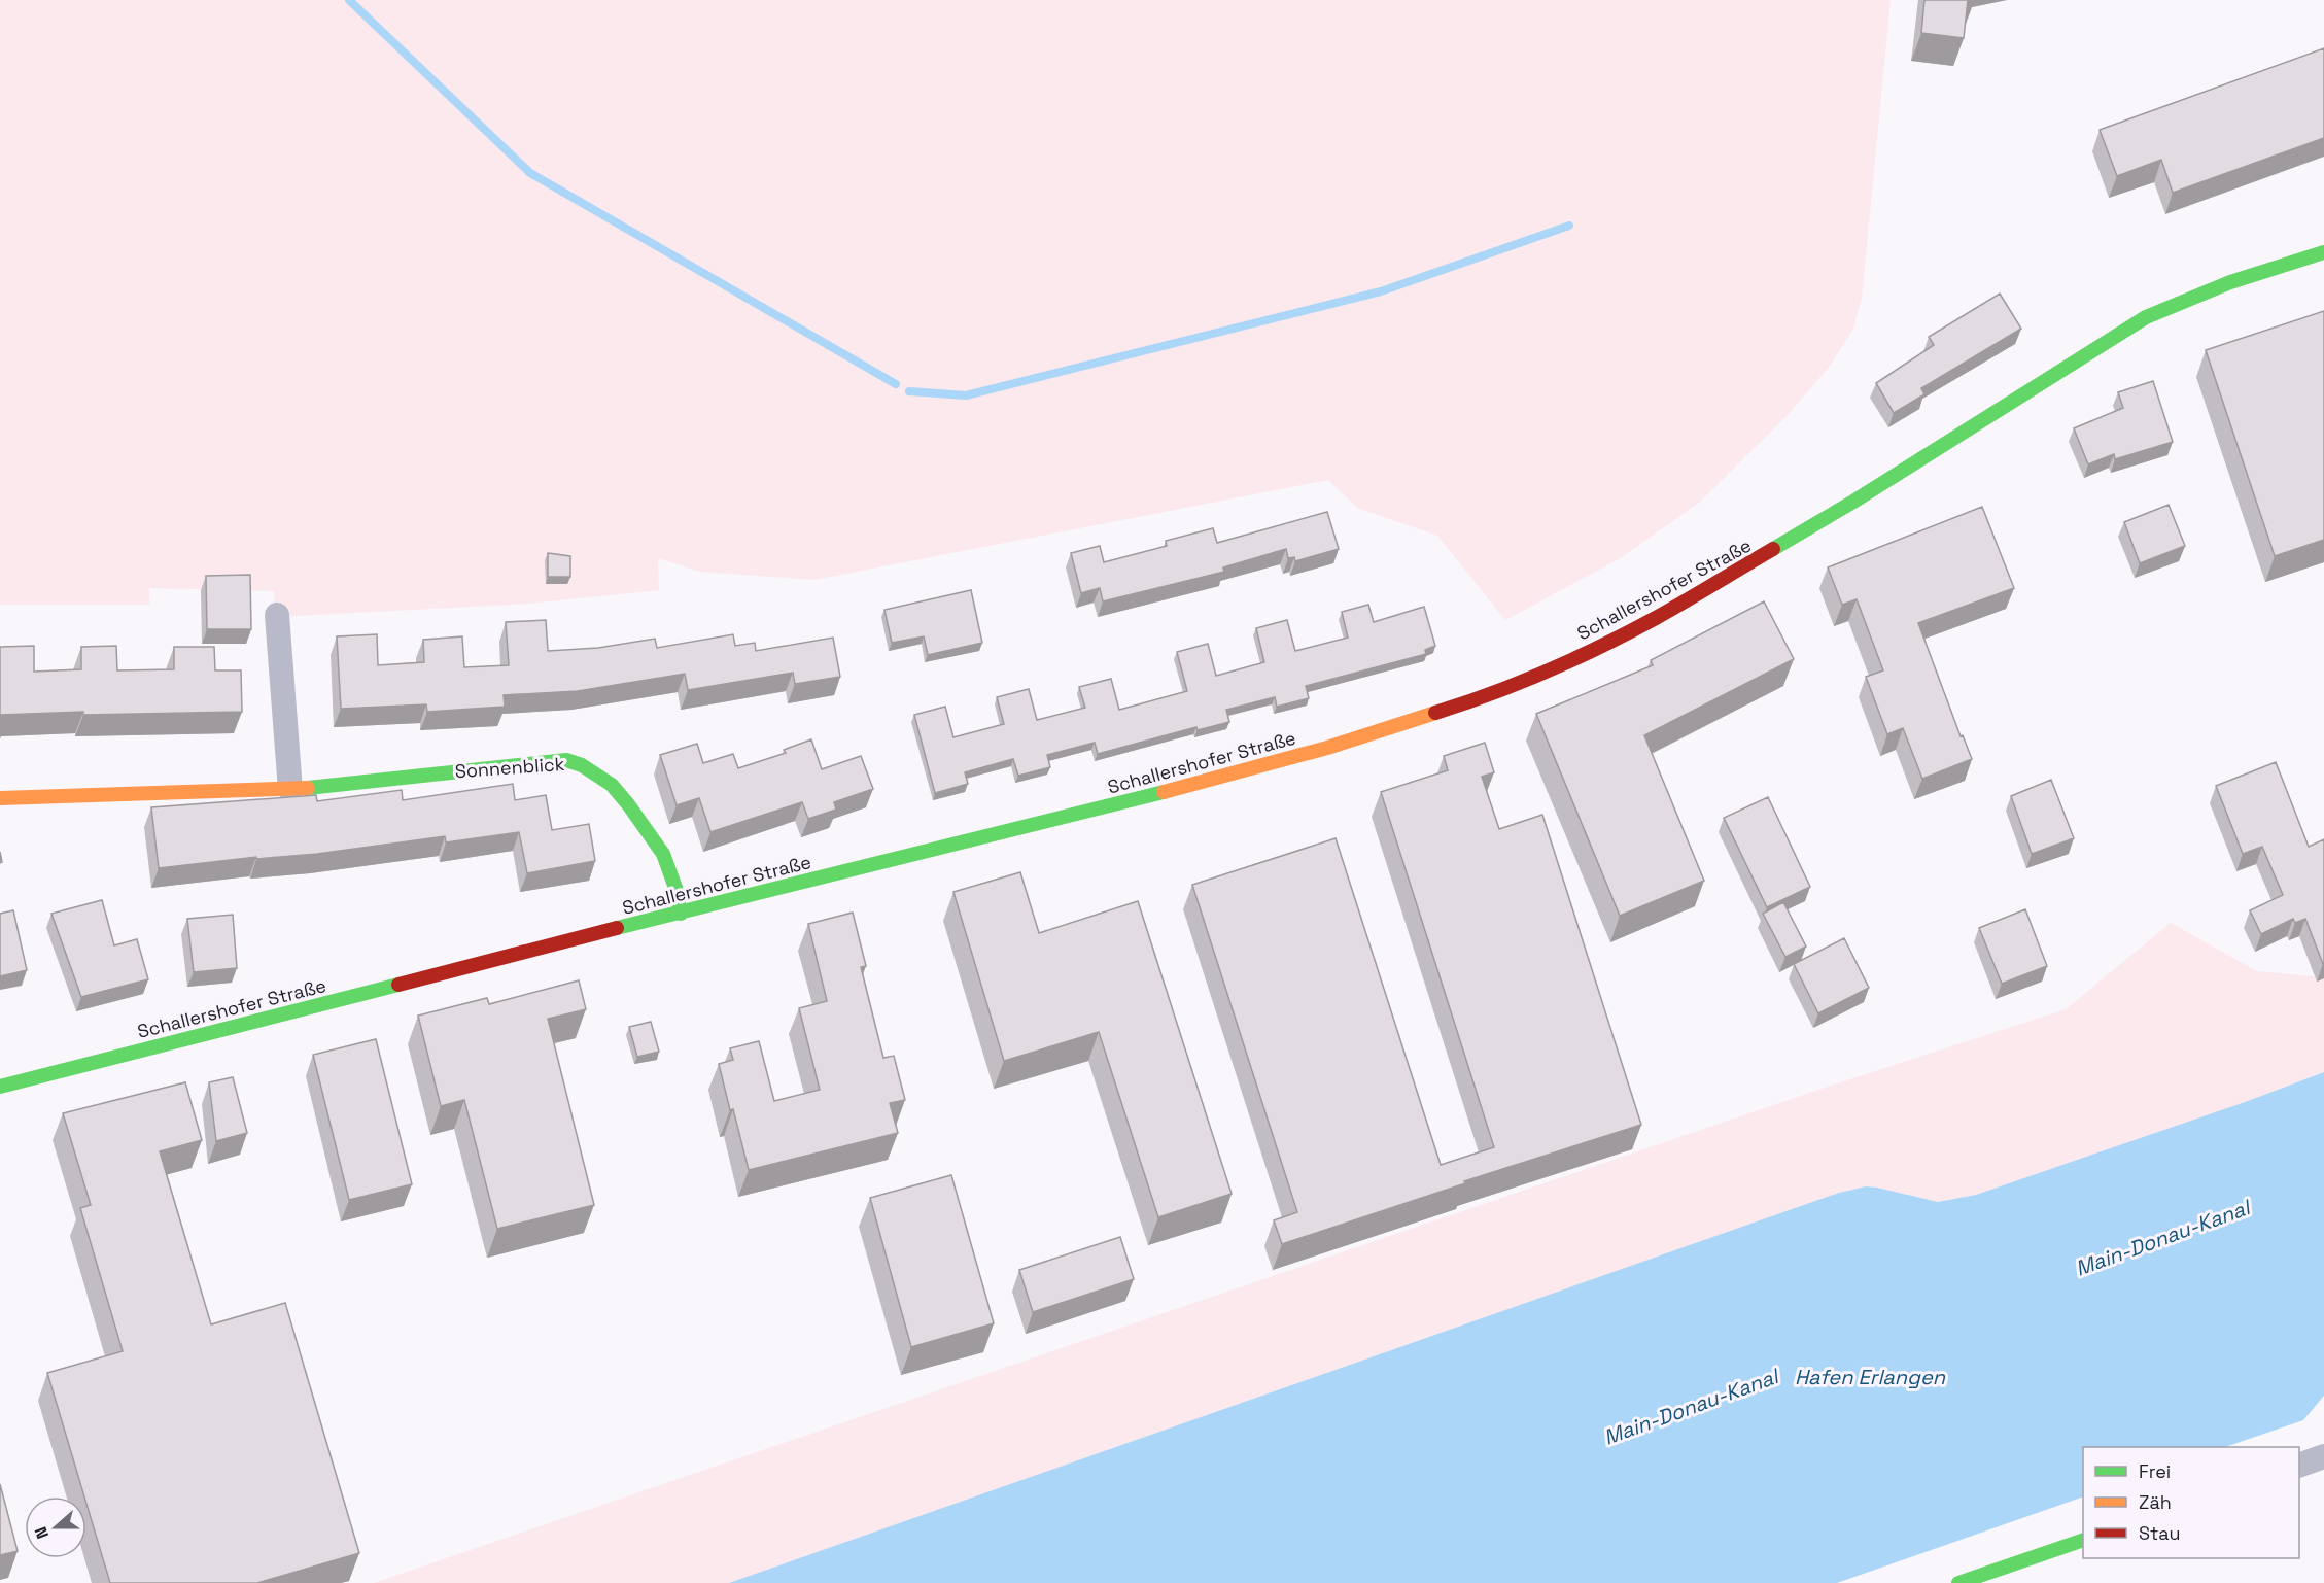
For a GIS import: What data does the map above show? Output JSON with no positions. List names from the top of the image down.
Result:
{
  "streets": {
    "street": ["Schallershofer Straße", "Sonnenblick"]
  },
  "crossings": [
    ["Schallershofer Straße", "Sonnenblick"]
  ],
  "water": ["Main-Donau-Kanal", "Hafen Erlangen"],
  "legend": ["Frei", "Zäh", "Stau"],
  "north": "left"
}
